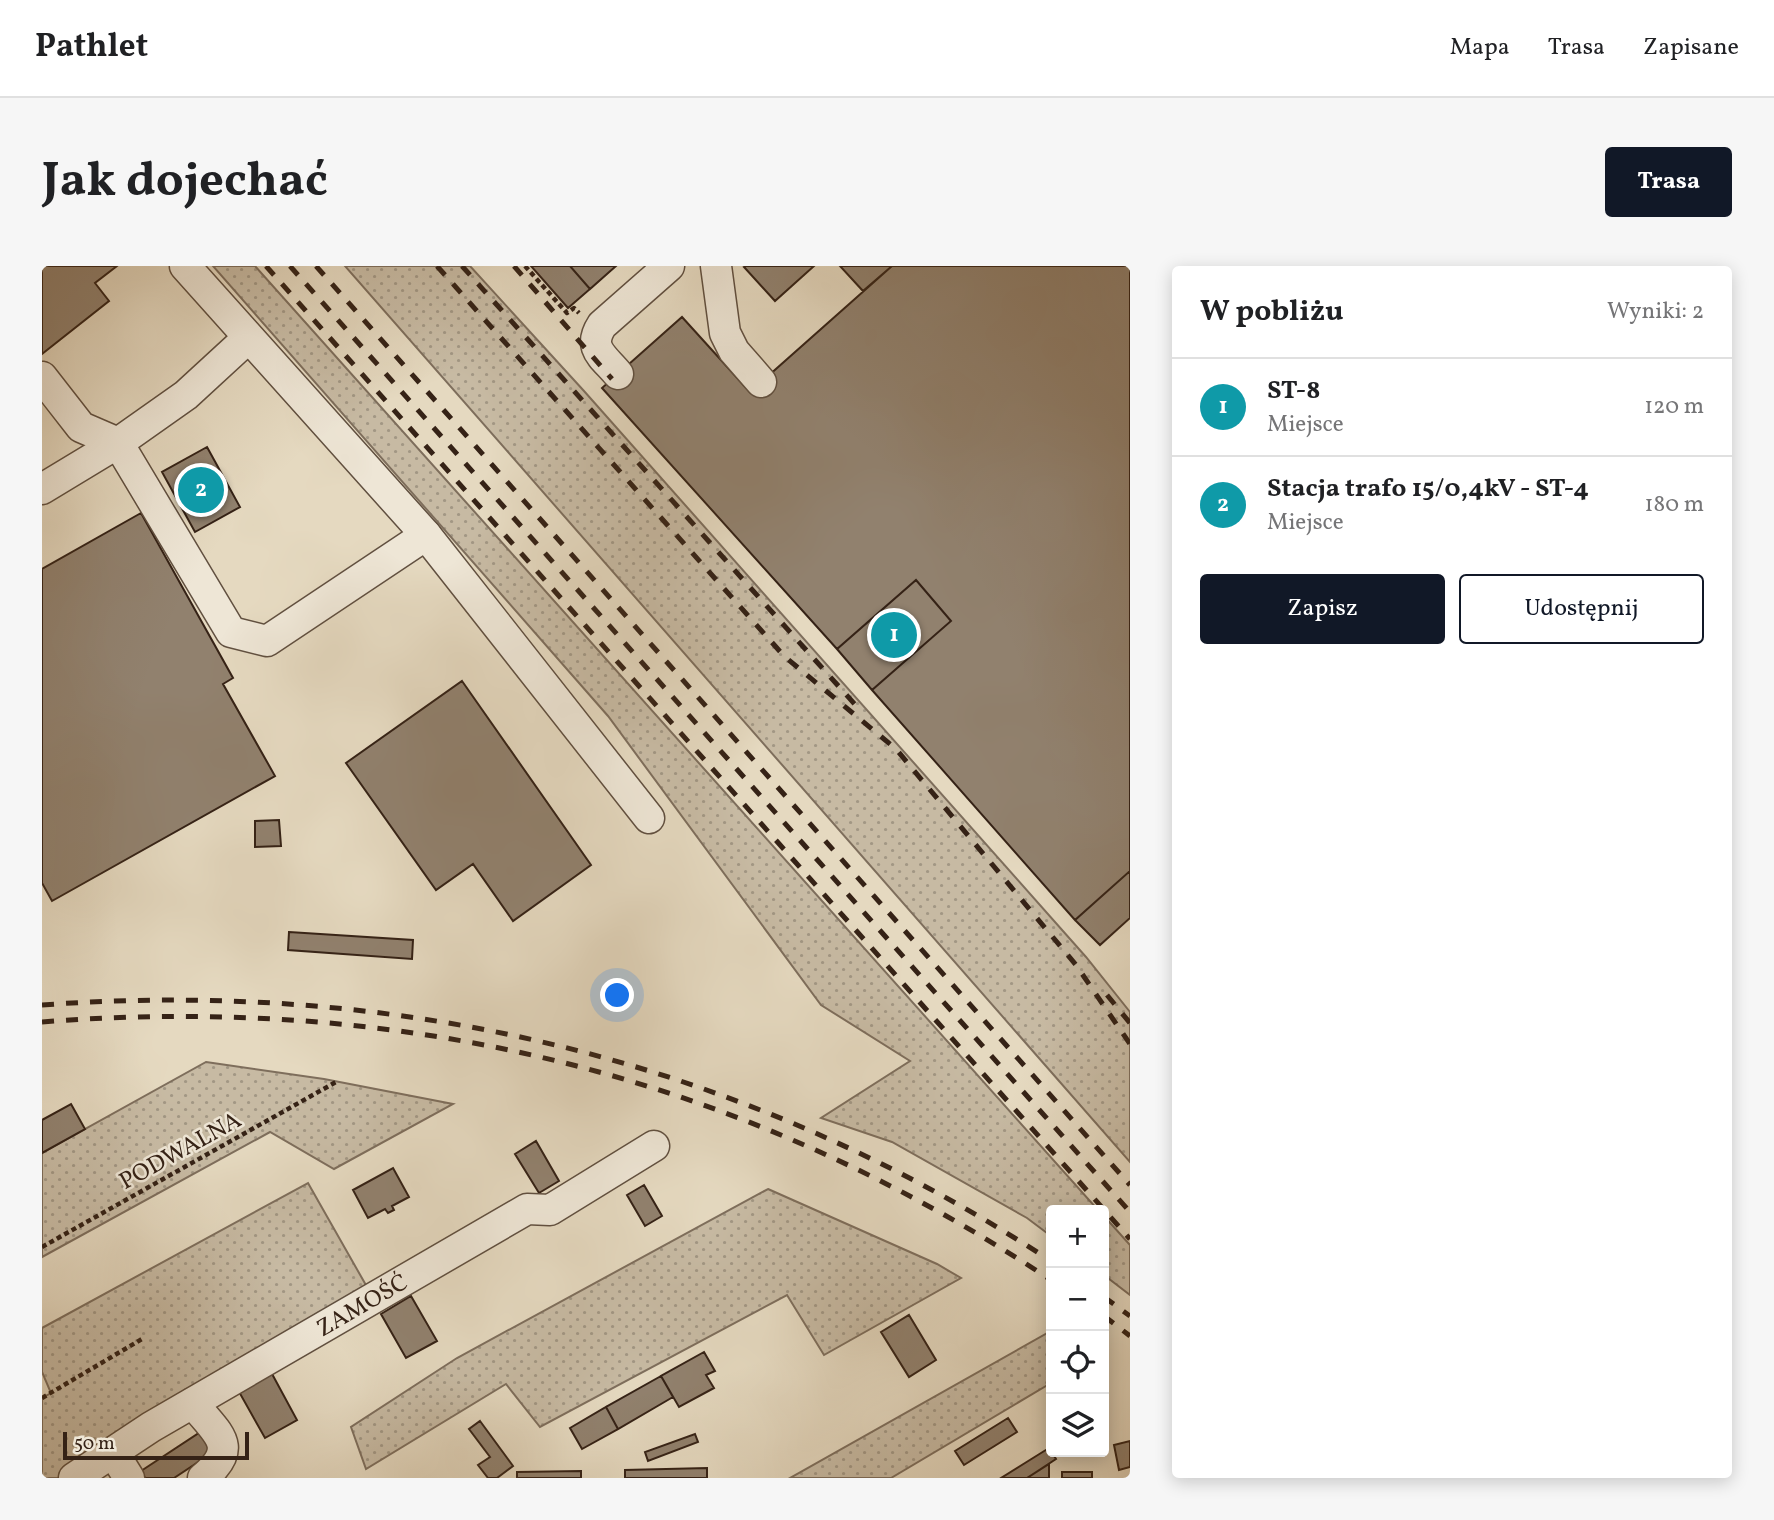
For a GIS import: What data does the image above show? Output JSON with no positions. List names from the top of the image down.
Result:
{
  "streets": {
    "lane": ["ZAMOŚĆ"],
    "path": ["PODWALNA"]
  },
  "scale_bar": "50 m",
  "page": {
    "header": "Pathlet",
    "nav": ["Mapa", "Trasa", "Zapisane"],
    "buttons": [
      "Trasa",
      ["Zapisz", "Udostępnij"]
    ],
    "title": "Jak dojechać",
    "heading": ["W pobliżu", "Wyniki: 2"],
    "list": [
      {
        "mark": "1",
        "name": "ST-8",
        "note": "Miejsce",
        "value": "120 m"
      },
      {
        "mark": "2",
        "name": "Stacja trafo 15/0,4kV - ST-4",
        "note": "Miejsce",
        "value": "180 m"
      }
    ],
    "pins": ["2", "1"],
    "map_buttons": ["+", "−"],
    "scale": "50 m"
  }
}
